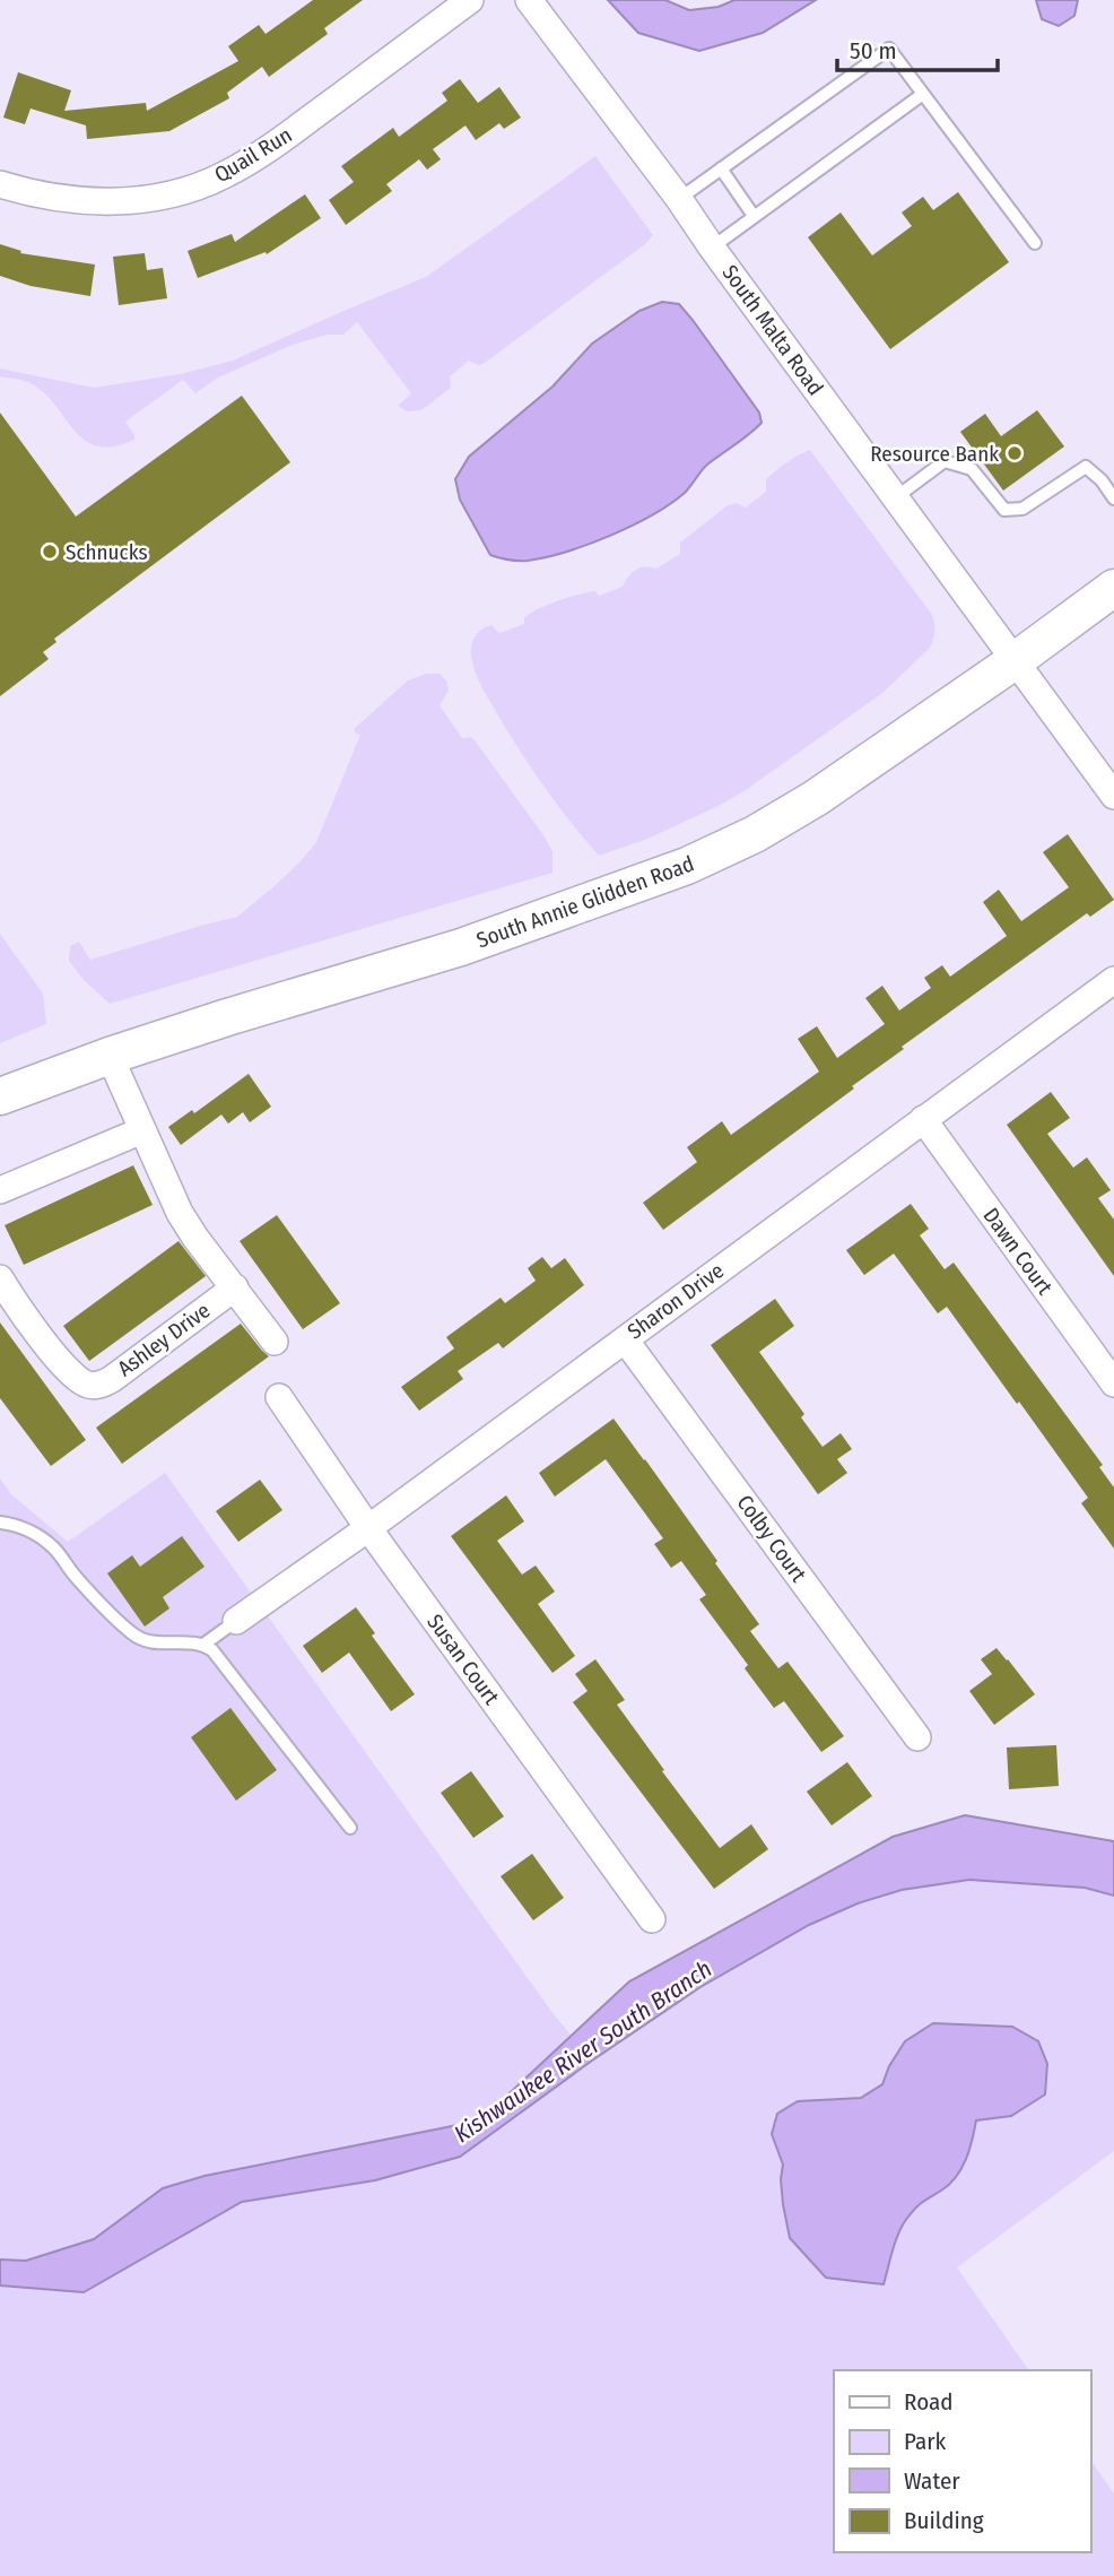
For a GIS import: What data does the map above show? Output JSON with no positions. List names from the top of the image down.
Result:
{
  "streets": {
    "main road": ["South Annie Glidden Road"],
    "street": [
      "Quail Run",
      "South Malta Road",
      "Dawn Court",
      "Sharon Drive",
      "Ashley Drive",
      "Colby Court",
      "Susan Court"
    ]
  },
  "crossings": [
    ["South Malta Road", "South Annie Glidden Road"],
    ["Dawn Court", "Sharon Drive"],
    ["Sharon Drive", "Colby Court"],
    ["Sharon Drive", "Susan Court"]
  ],
  "water": ["Kishwaukee River South Branch"],
  "places": ["Resource Bank", "Schnucks"],
  "legend": [
    "Road",
    "Park",
    "Water",
    "Building"
  ],
  "scale_bar": "50 m"
}
